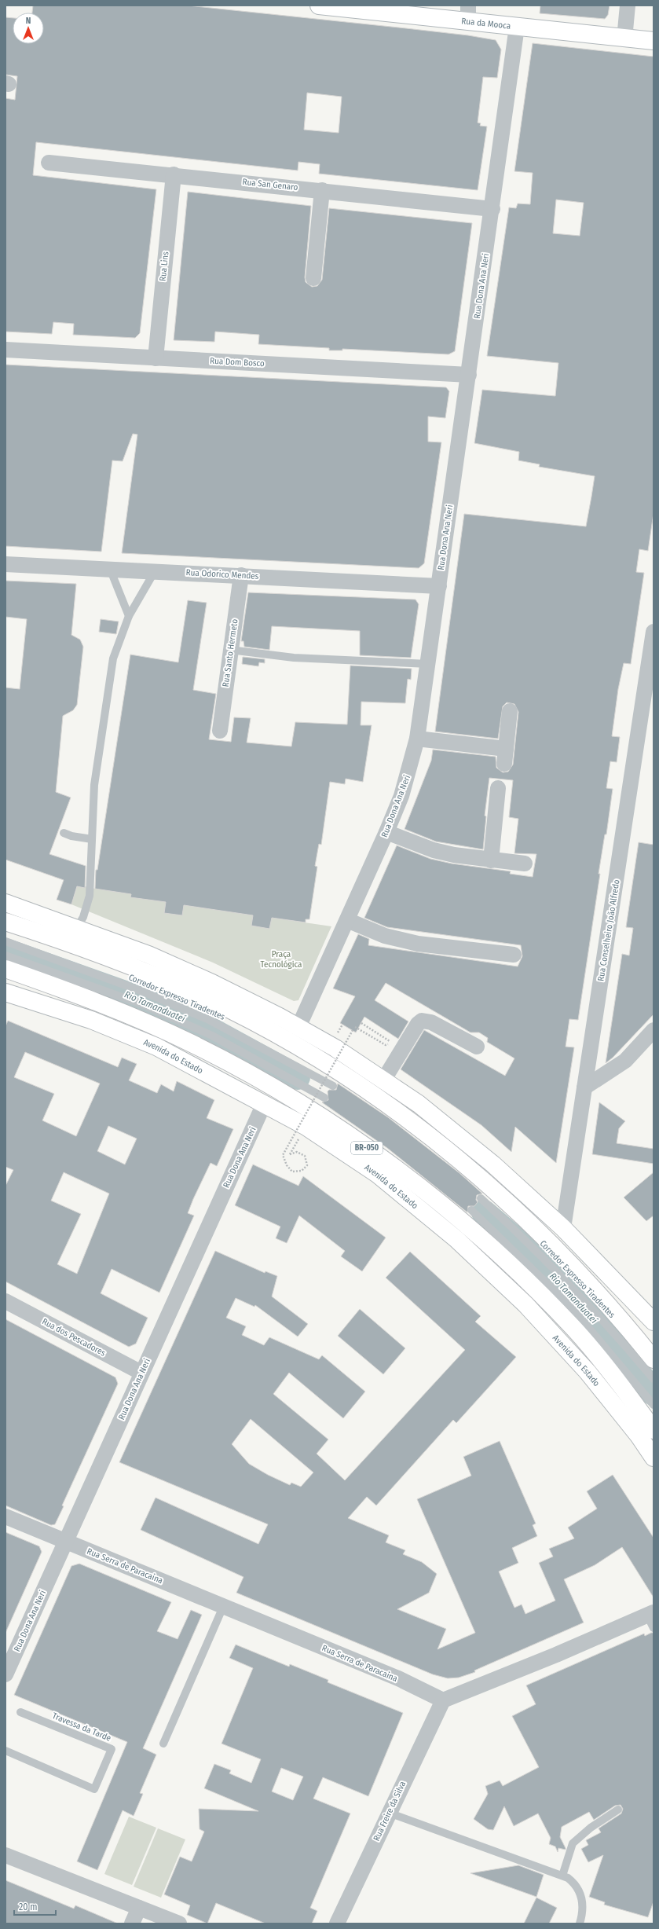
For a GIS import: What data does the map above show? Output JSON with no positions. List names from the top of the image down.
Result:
{
  "streets": {
    "main road": ["Rua da Mooca", "Avenida do Estado", "BR-050"],
    "street": [
      "Rua San Genaro",
      "Rua Lins",
      "Rua Dona Ana Neri",
      "Rua Dom Bosco",
      "Rua Odorico Mendes",
      "Rua Santo Hermeto",
      "Rua Conselheiro João Alfredo",
      "Rua dos Pescadores",
      "Rua Serra de Paracaina",
      "Rua Freire da Silva"
    ],
    "lane": ["Corredor Expresso Tiradentes", "Travessa da Tarde"]
  },
  "crossings": [
    ["Rua da Mooca", "Rua Dona Ana Neri"],
    ["Rua San Genaro", "Rua Lins"],
    ["Rua San Genaro", "Rua Dona Ana Neri"],
    ["Rua Lins", "Rua Dom Bosco"],
    ["Rua Dona Ana Neri", "Rua Dom Bosco"],
    ["Rua Dona Ana Neri", "Rua Odorico Mendes"],
    ["Rua Dona Ana Neri", "Avenida do Estado"],
    ["Rua Dona Ana Neri", "Rua dos Pescadores"],
    ["Rua Dona Ana Neri", "Rua Serra de Paracaina"],
    ["Rua Odorico Mendes", "Rua Santo Hermeto"],
    ["Rua Serra de Paracaina", "Rua Freire da Silva"]
  ],
  "water": ["Rio Tamanduateí"],
  "parks": ["Praça Tecnológica"],
  "scale_bar": "20 m",
  "north": "top"
}
